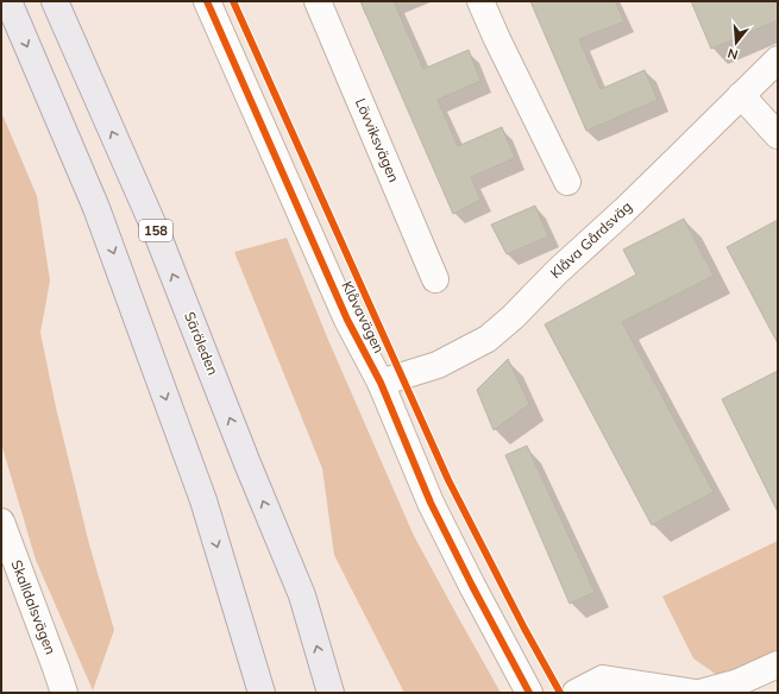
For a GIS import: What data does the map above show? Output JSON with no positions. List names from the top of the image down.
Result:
{
  "streets": {
    "main road": ["158", "Säröleden"],
    "street": [
      "Lövviksvägen",
      "Klåva Gårdsväg",
      "Klåvavägen",
      "Skalldalsvägen"
    ]
  },
  "crossings": [
    ["Klåva Gårdsväg", "Klåvavägen"]
  ],
  "north": "bottom"
}
